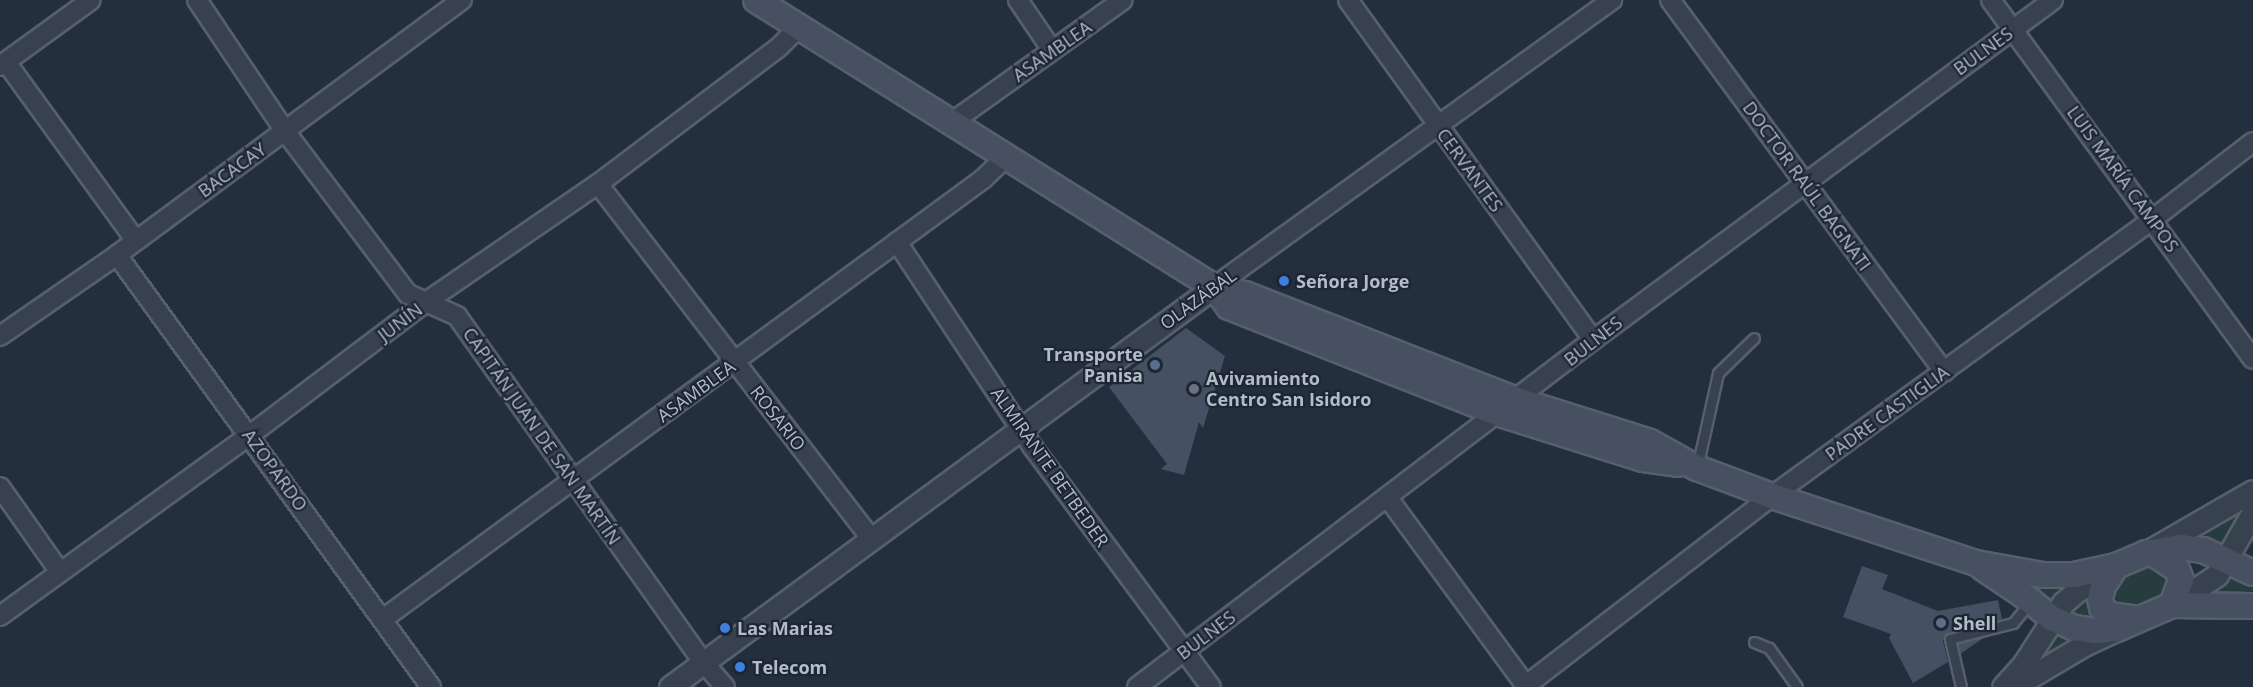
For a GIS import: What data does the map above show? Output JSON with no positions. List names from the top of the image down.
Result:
{
  "streets": {
    "street": [
      "ASAMBLEA",
      "BULNES",
      "BACACAY",
      "CERVANTES",
      "LUIS MARÍA CAMPOS",
      "DOCTOR RAÚL BAGNATI",
      "OLAZÁBAL",
      "JUNÍN",
      "PADRE CASTIGLIA",
      "ROSARIO",
      "CAPITÁN JUAN DE SAN MARTÍN",
      "ALMIRANTE BETBEDER",
      "AZOPARDO"
    ]
  },
  "crossings": [
    ["ASAMBLEA", "ROSARIO"],
    ["ASAMBLEA", "CAPITÁN JUAN DE SAN MARTÍN"],
    ["ASAMBLEA", "ALMIRANTE BETBEDER"],
    ["ASAMBLEA", "AZOPARDO"],
    ["BULNES", "CERVANTES"],
    ["BULNES", "LUIS MARÍA CAMPOS"],
    ["BULNES", "DOCTOR RAÚL BAGNATI"],
    ["BULNES", "ALMIRANTE BETBEDER"],
    ["BACACAY", "CAPITÁN JUAN DE SAN MARTÍN"],
    ["BACACAY", "AZOPARDO"],
    ["CERVANTES", "OLAZÁBAL"],
    ["LUIS MARÍA CAMPOS", "PADRE CASTIGLIA"],
    ["DOCTOR RAÚL BAGNATI", "PADRE CASTIGLIA"],
    ["OLAZÁBAL", "ROSARIO"],
    ["OLAZÁBAL", "CAPITÁN JUAN DE SAN MARTÍN"],
    ["OLAZÁBAL", "ALMIRANTE BETBEDER"],
    ["JUNÍN", "ROSARIO"],
    ["JUNÍN", "CAPITÁN JUAN DE SAN MARTÍN"],
    ["JUNÍN", "AZOPARDO"]
  ],
  "places": [
    "Señora Jorge",
    "Transporte Panisa",
    "Avivamiento Centro San Isidoro",
    "Shell",
    "Las Marias",
    "Telecom"
  ]
}
